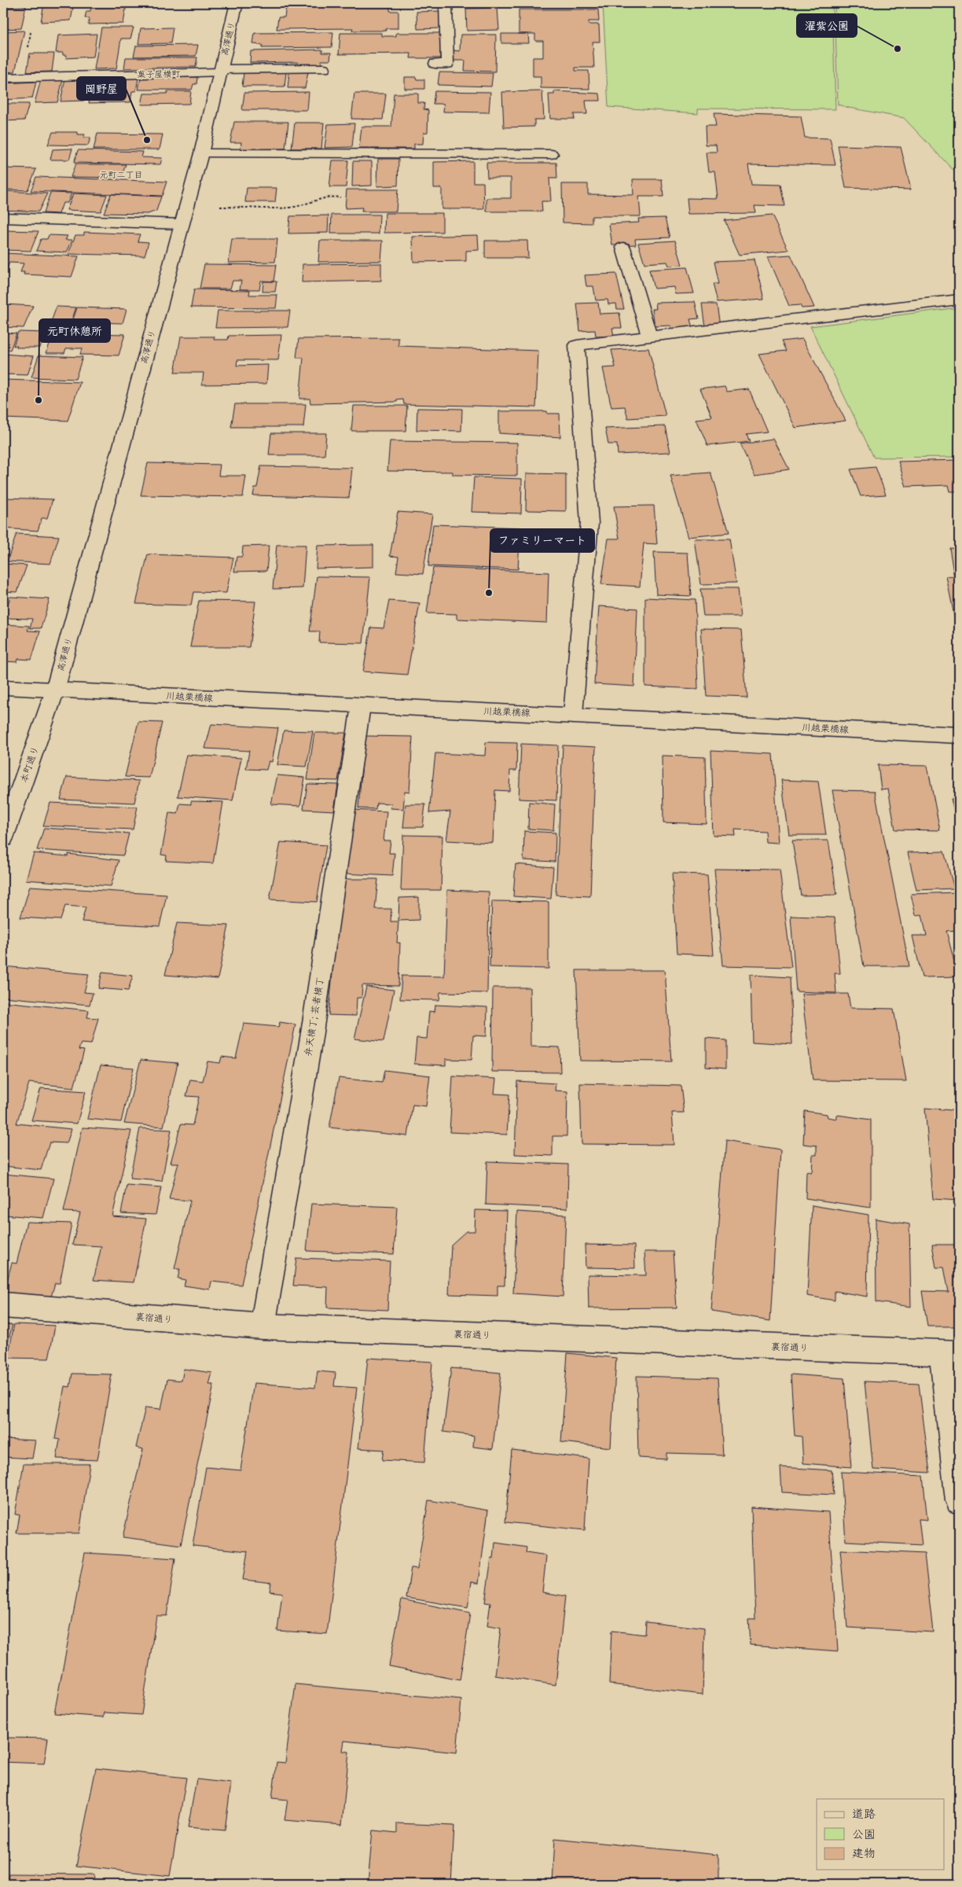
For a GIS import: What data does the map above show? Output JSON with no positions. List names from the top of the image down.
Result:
{
  "streets": {
    "street": [
      "高澤通り",
      "菓子屋横町",
      "川越栗橋線",
      "本町通り",
      "弁天横丁; 芸者横丁",
      "裏宿通り"
    ]
  },
  "crossings": [
    ["高澤通り", "菓子屋横町"],
    ["高澤通り", "川越栗橋線"],
    ["高澤通り", "本町通り"],
    ["川越栗橋線", "本町通り"],
    ["川越栗橋線", "弁天横丁; 芸者横丁"],
    ["弁天横丁; 芸者横丁", "裏宿通り"]
  ],
  "districts": ["元町二丁目"],
  "places": [
    "濯紫公園",
    "岡野屋",
    "元町休憩所",
    "ファミリーマート"
  ],
  "legend": ["道路", "公園", "建物"]
}
